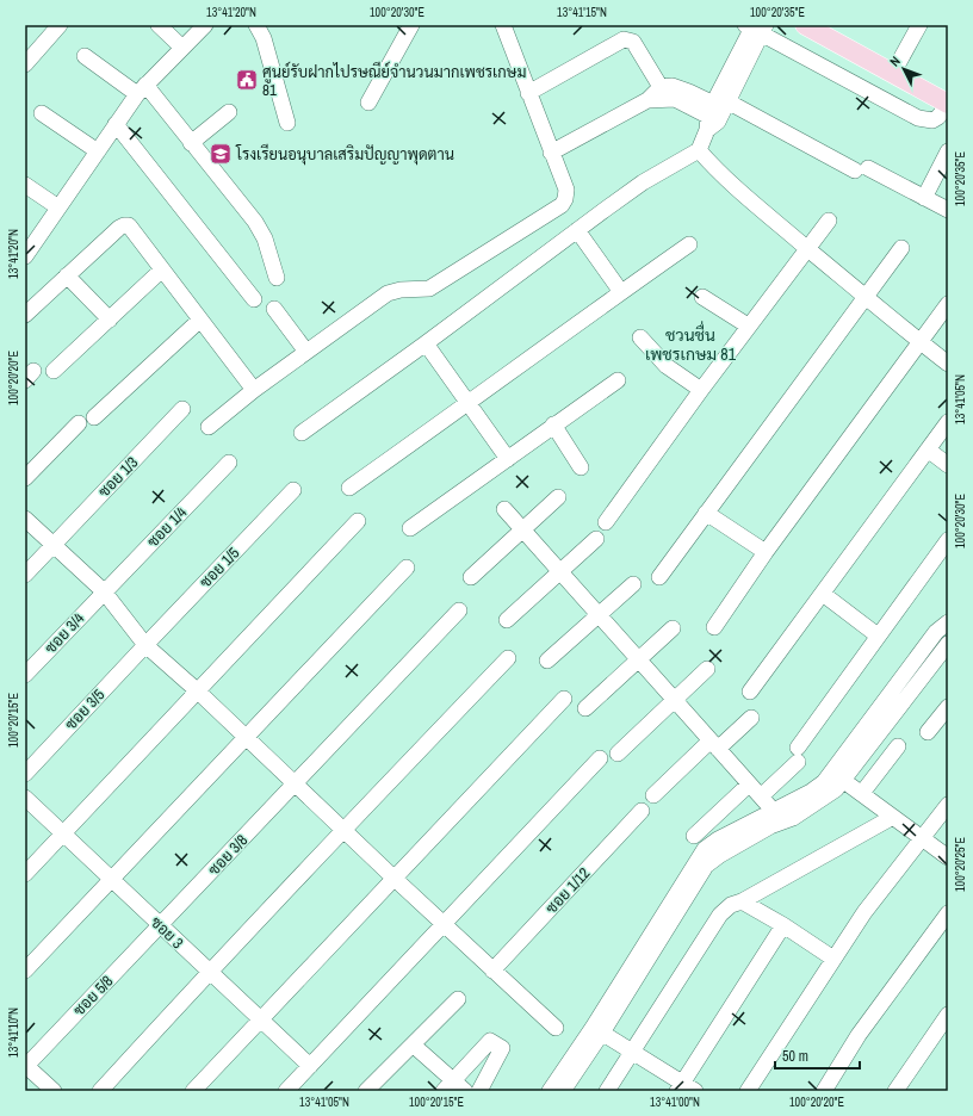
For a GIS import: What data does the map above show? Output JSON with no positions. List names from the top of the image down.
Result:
{
  "streets": {
    "street": [
      "ซอย 1/3",
      "ซอย 1/4",
      "ซอย 1/5",
      "ซอย 3/4",
      "ซอย 3/5",
      "ซอย 3/8",
      "ซอย 1/12",
      "ซอย 3",
      "ซอย 5/8"
    ]
  },
  "crossings": [
    ["ซอย 1/4", "ซอย 3/4"],
    ["ซอย 1/5", "ซอย 3/5"],
    ["ซอย 3/8", "ซอย 3"],
    ["ซอย 3/8", "ซอย 5/8"],
    ["ซอย 3", "ซอย 5/8"]
  ],
  "districts": ["ชวนชื่น เพชรเกษม 81"],
  "places": {
    "public building": ["ศูนย์รับฝากไปรษณีย์จำนวนมากเพชรเกษม 81"],
    "school or university": ["โรงเรียนอนุบาลเสริมปัญญาพุดตาน"]
  },
  "scale_bar": "50 m",
  "north": "top left",
  "coordinates": [
    "13°41'20\"N",
    "100°20'30\"E",
    "13°41'15\"N",
    "100°20'35\"E",
    "100°20'20\"E",
    "13°41'05\"N",
    "100°20'15\"E",
    "100°20'25\"E",
    "13°41'10\"N",
    "13°41'00\"N"
  ]
}
